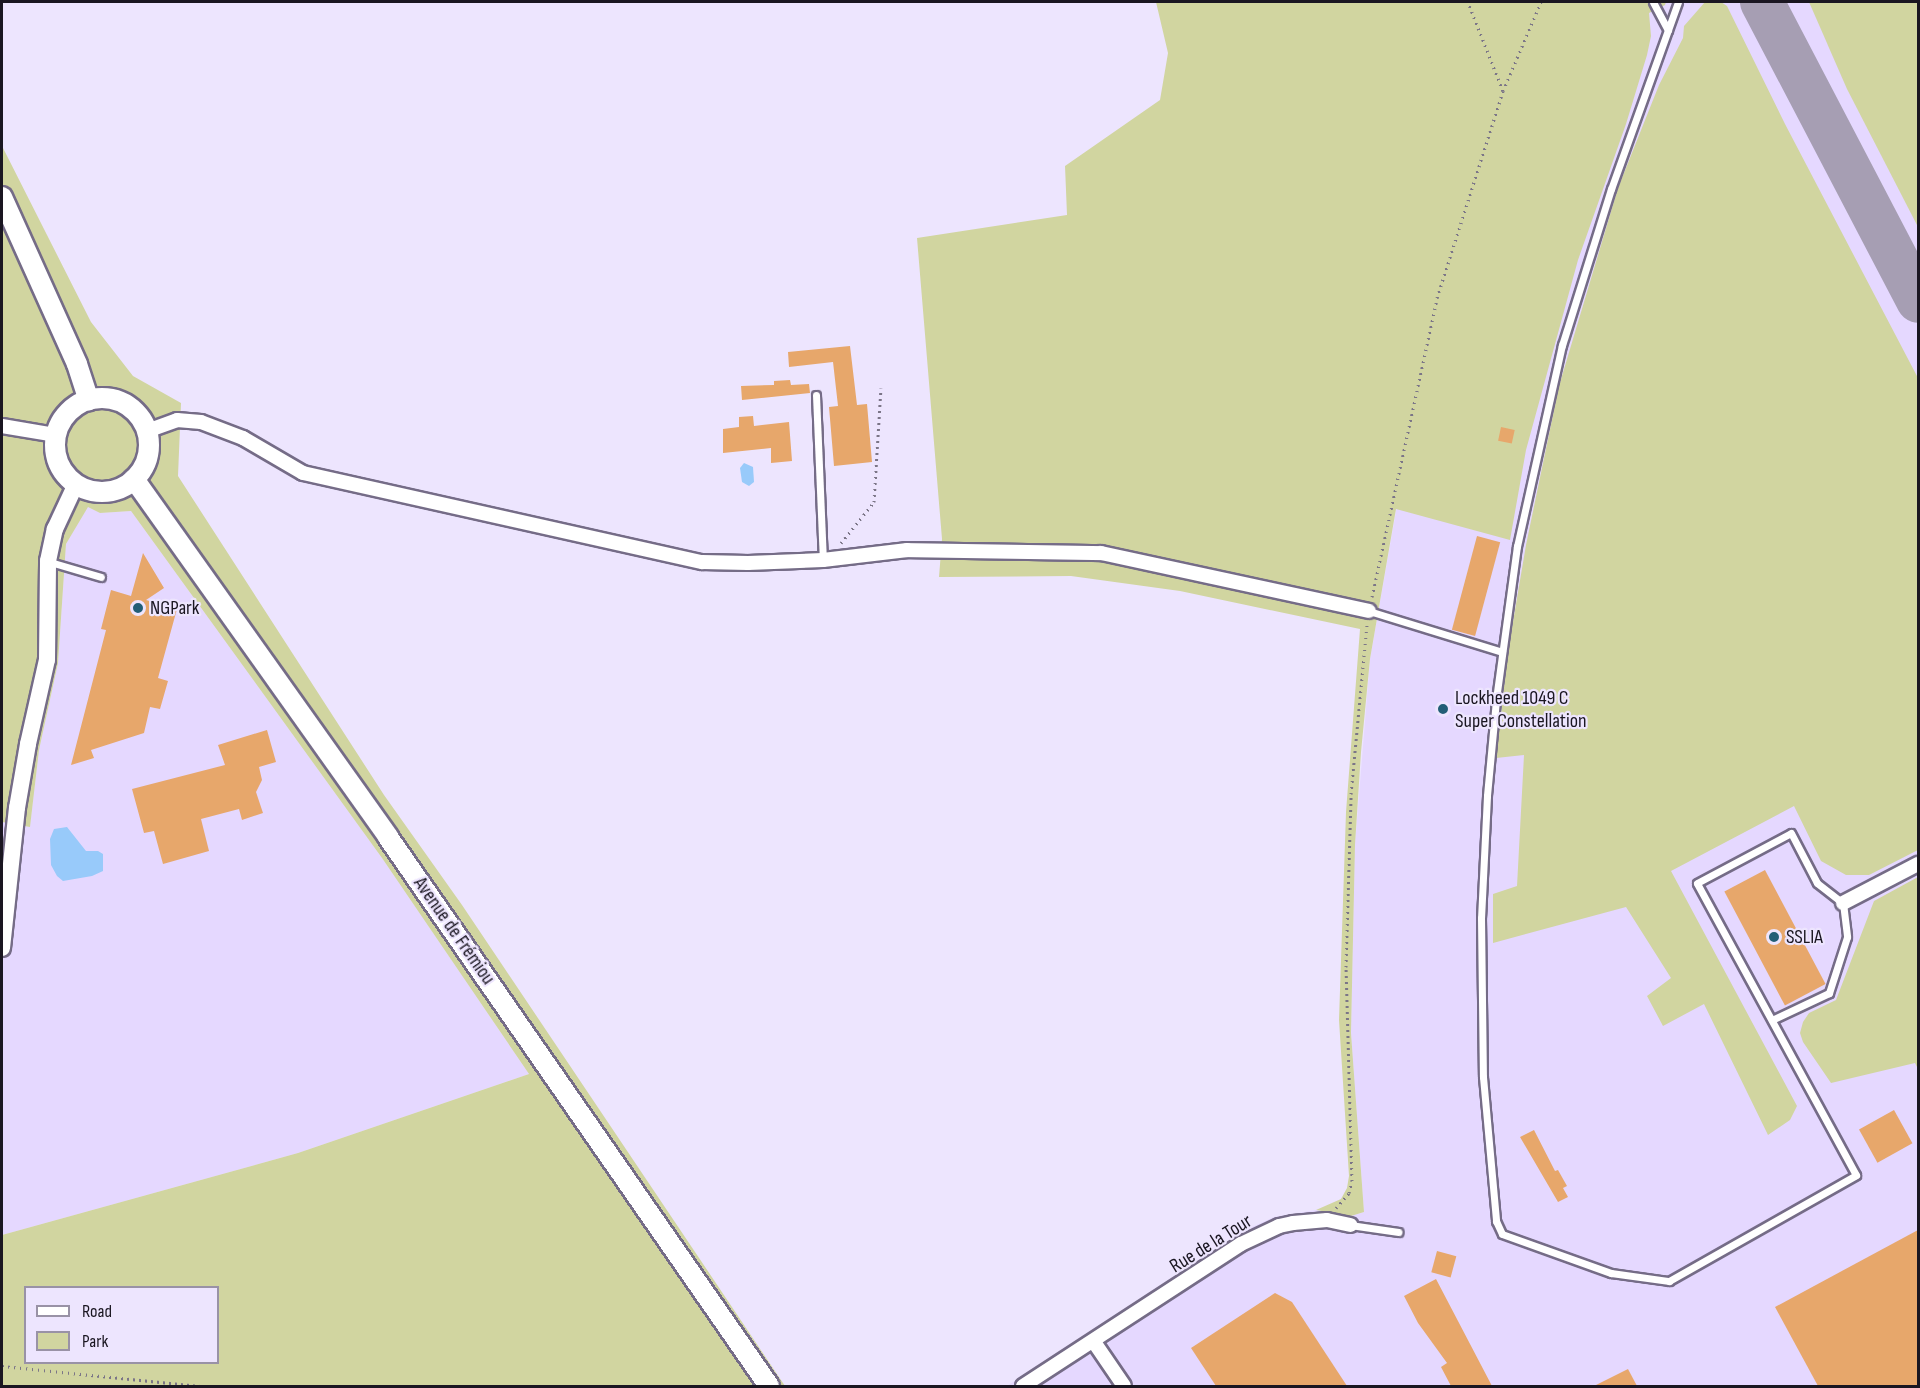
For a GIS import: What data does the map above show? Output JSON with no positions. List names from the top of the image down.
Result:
{
  "streets": {
    "main road": ["Avenue de Frémiou"],
    "street": ["Rue de la Tour"]
  },
  "places": ["NGPark", "Lockheed 1049 C Super Constellation", "SSLIA"],
  "legend": ["Road", "Park"]
}
